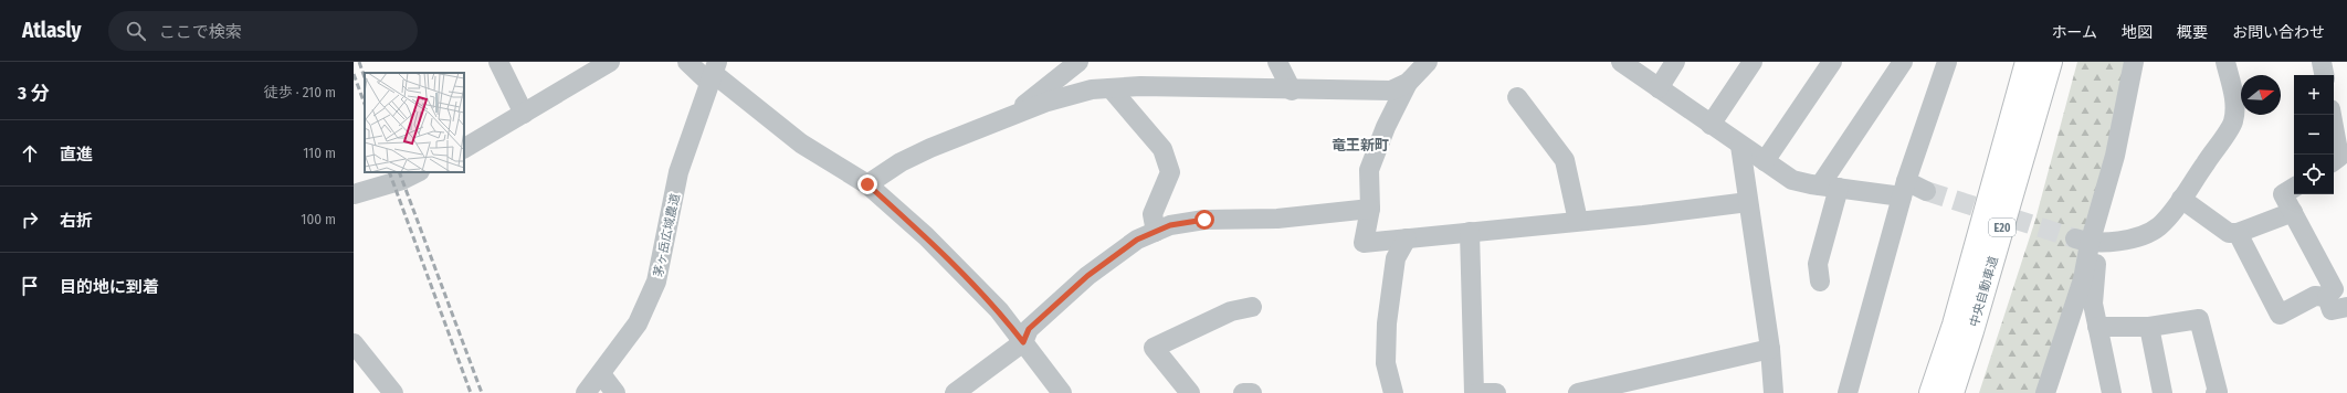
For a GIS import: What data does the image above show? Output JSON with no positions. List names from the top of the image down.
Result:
{
  "streets": {
    "highway": ["E20", "中央自動車道"],
    "street": ["茅ヶ岳広域農道"]
  },
  "districts": ["竜王新町"],
  "north": "right",
  "page": {
    "header": "Atlasly",
    "search": "ここで検索",
    "nav": [
      "ホーム",
      "地図",
      "概要",
      "お問い合わせ"
    ],
    "heading": ["3 分", "徒歩 · 210 m"],
    "map_buttons": ["+", "−"],
    "list": [
      ["直進", "110 m"],
      ["右折", "100 m"],
      "目的地に到着"
    ]
  }
}
